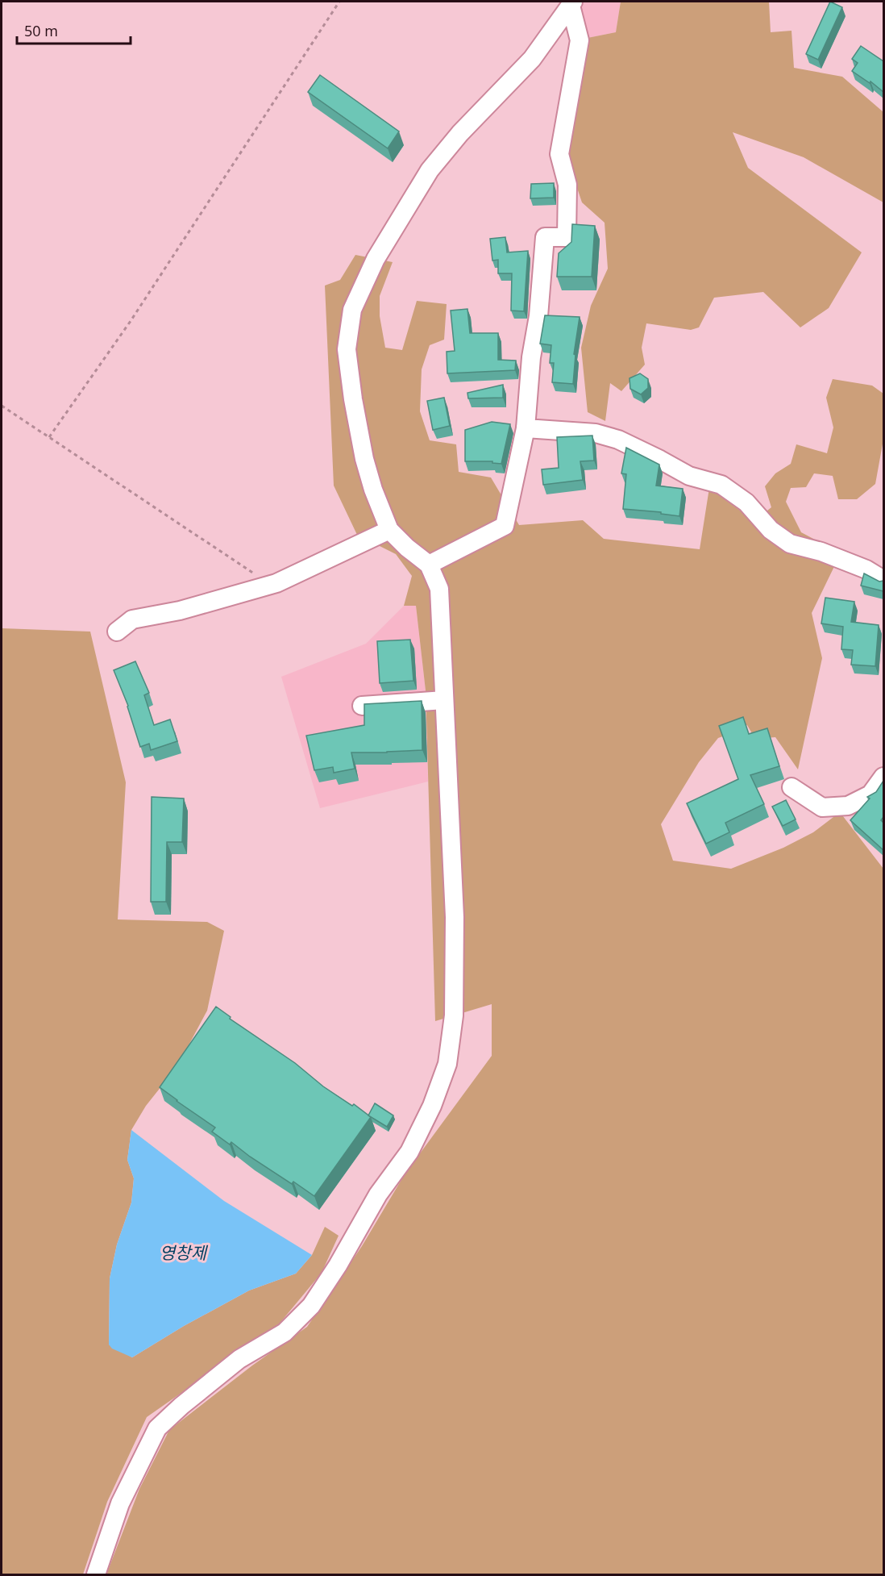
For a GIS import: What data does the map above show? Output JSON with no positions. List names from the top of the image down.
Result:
{
  "water": ["영창제"],
  "scale_bar": "50 m"
}
